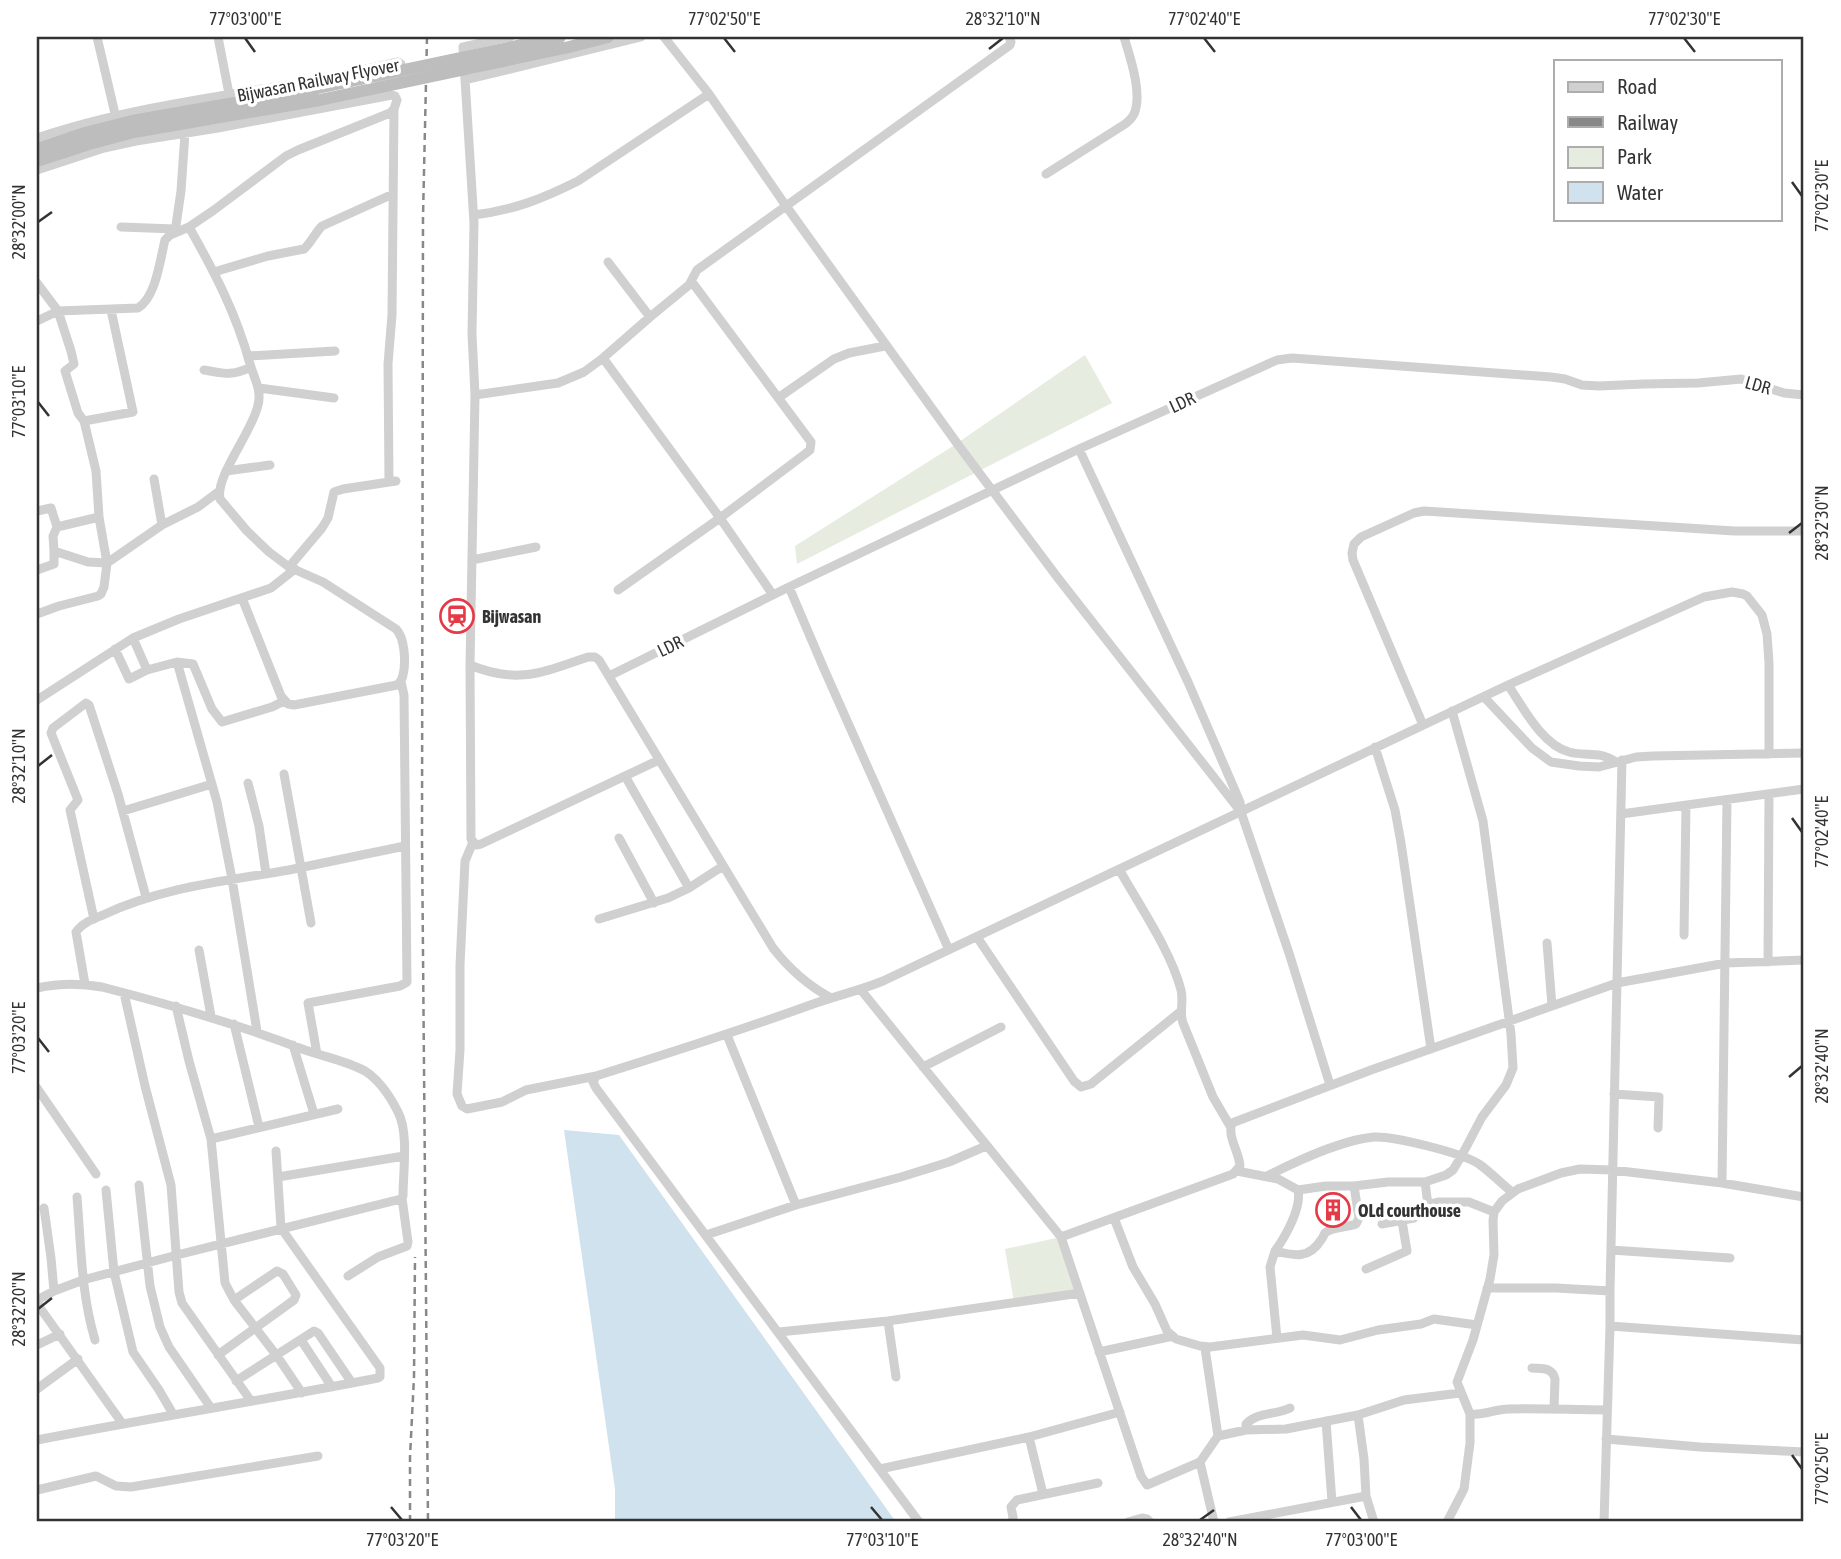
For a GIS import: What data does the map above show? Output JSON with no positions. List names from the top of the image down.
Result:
{
  "streets": {
    "main road": ["Bijwasan Railway Flyover"],
    "street": ["LDR"]
  },
  "places": {
    "station": ["Bijwasan"],
    "building": ["OLd courthouse"]
  },
  "legend": [
    "Road",
    "Railway",
    "Park",
    "Water"
  ],
  "coordinates": [
    "77°03'00\"E",
    "77°02'50\"E",
    "28°32'10\"N",
    "77°02'40\"E",
    "77°02'30\"E",
    "28°32'00\"N",
    "77°03'10\"E",
    "28°32'30\"N",
    "77°03'20\"E",
    "28°32'40\"N",
    "28°32'20\"N"
  ]
}
